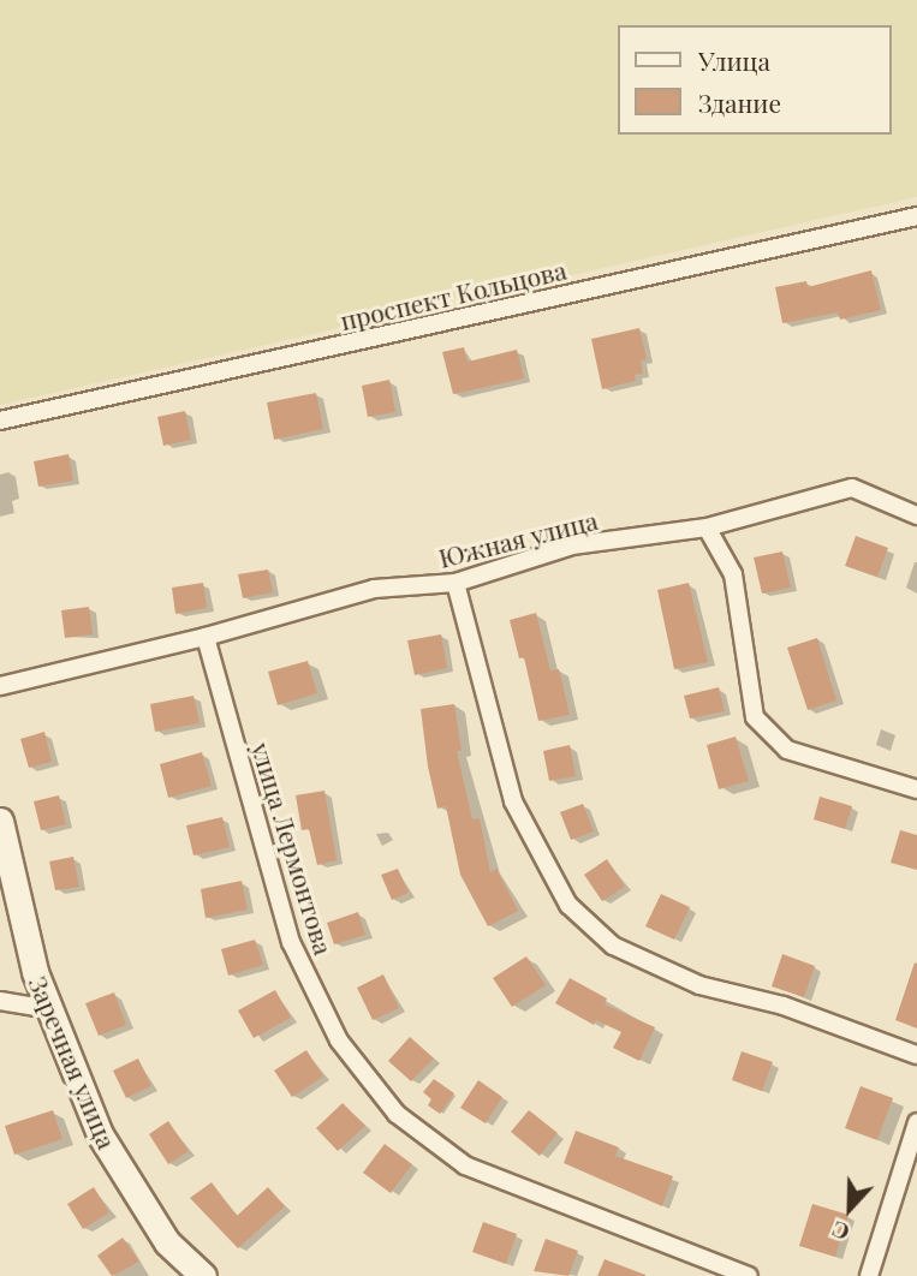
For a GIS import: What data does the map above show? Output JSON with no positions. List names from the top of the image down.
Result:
{
  "streets": {
    "street": [
      "проспект Кольцова",
      "Южная улица",
      "улица Лермонтова",
      "Заречная улица"
    ]
  },
  "crossings": [
    ["Южная улица", "улица Лермонтова"]
  ],
  "legend": ["Улица", "Здание"],
  "north": "bottom"
}
